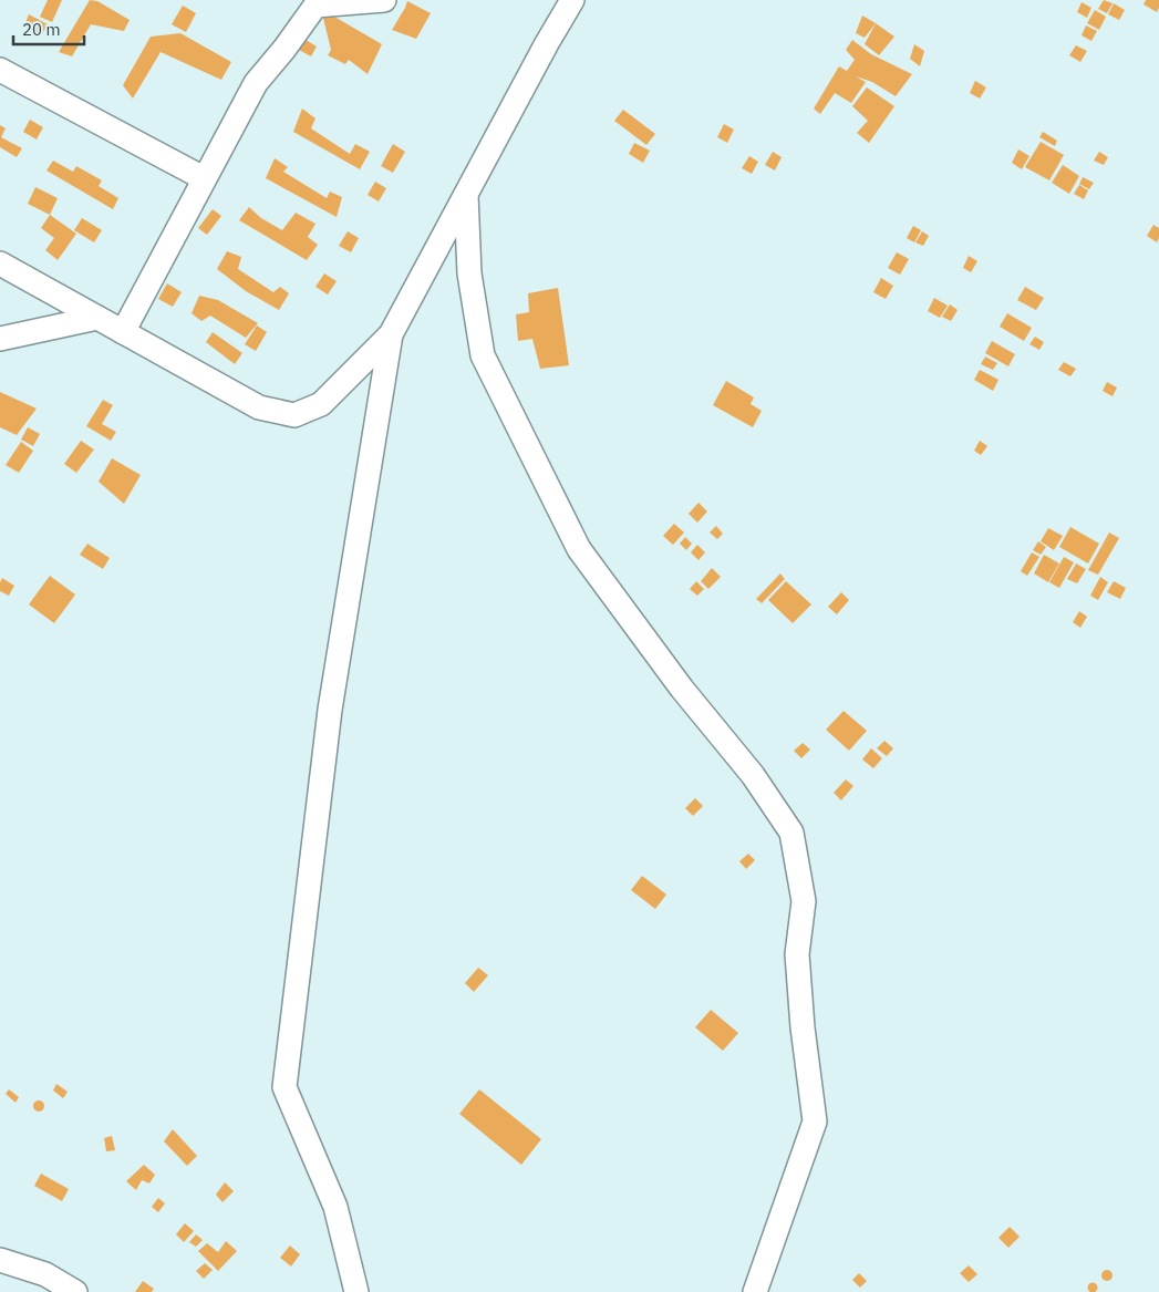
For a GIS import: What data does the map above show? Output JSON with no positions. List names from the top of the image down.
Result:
{
  "scale_bar": "20 m"
}
